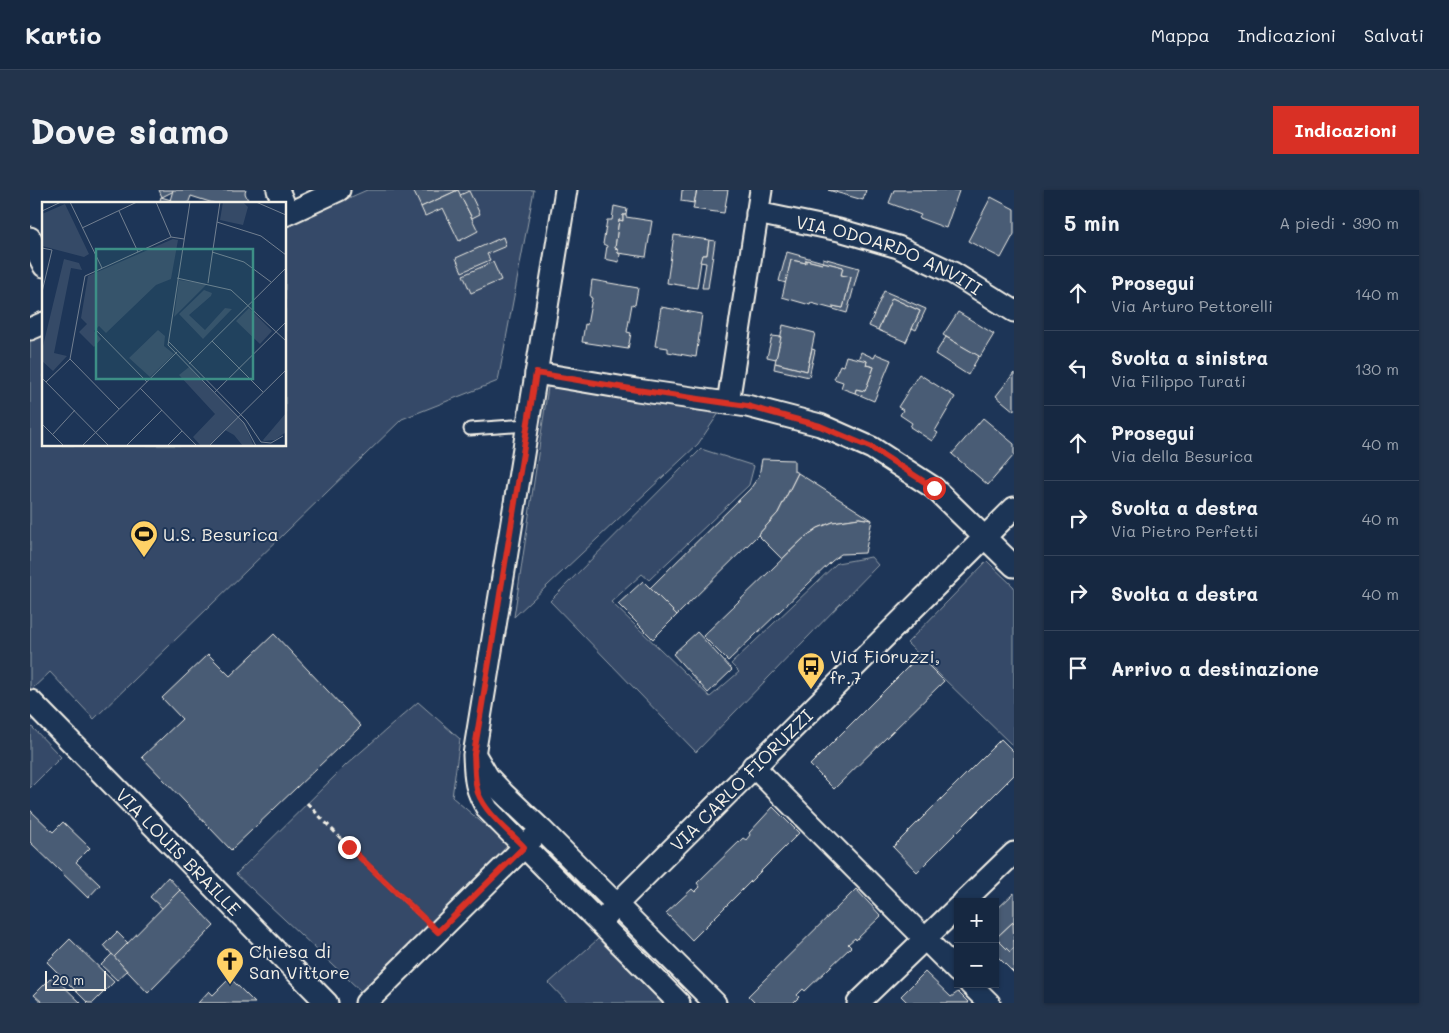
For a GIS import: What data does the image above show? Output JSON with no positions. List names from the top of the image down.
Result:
{
  "streets": {
    "street": ["VIA ODOARDO ANVITI", "VIA CARLO FIORUZZI", "VIA LOUIS BRAILLE"]
  },
  "places": {
    "sports": ["U.S. Besurica"],
    "bus stop": ["Via Fioruzzi, fr.7"],
    "church": ["Chiesa di San Vittore"]
  },
  "scale_bar": "20 m",
  "page": {
    "header": "Kartio",
    "nav": ["Mappa", "Indicazioni", "Salvati"],
    "buttons": "Indicazioni",
    "title": "Dove siamo",
    "heading": ["5 min", "A piedi · 390 m"],
    "list": [
      ["Prosegui", "Via Arturo Pettorelli", "140 m"],
      ["Svolta a sinistra", "Via Filippo Turati", "130 m"],
      ["Prosegui", "Via della Besurica", "40 m"],
      ["Svolta a destra", "Via Pietro Perfetti", "40 m"],
      ["Svolta a destra", "40 m"],
      "Arrivo a destinazione"
    ],
    "map_buttons": ["+", "−"],
    "scale": "20 m"
  }
}
